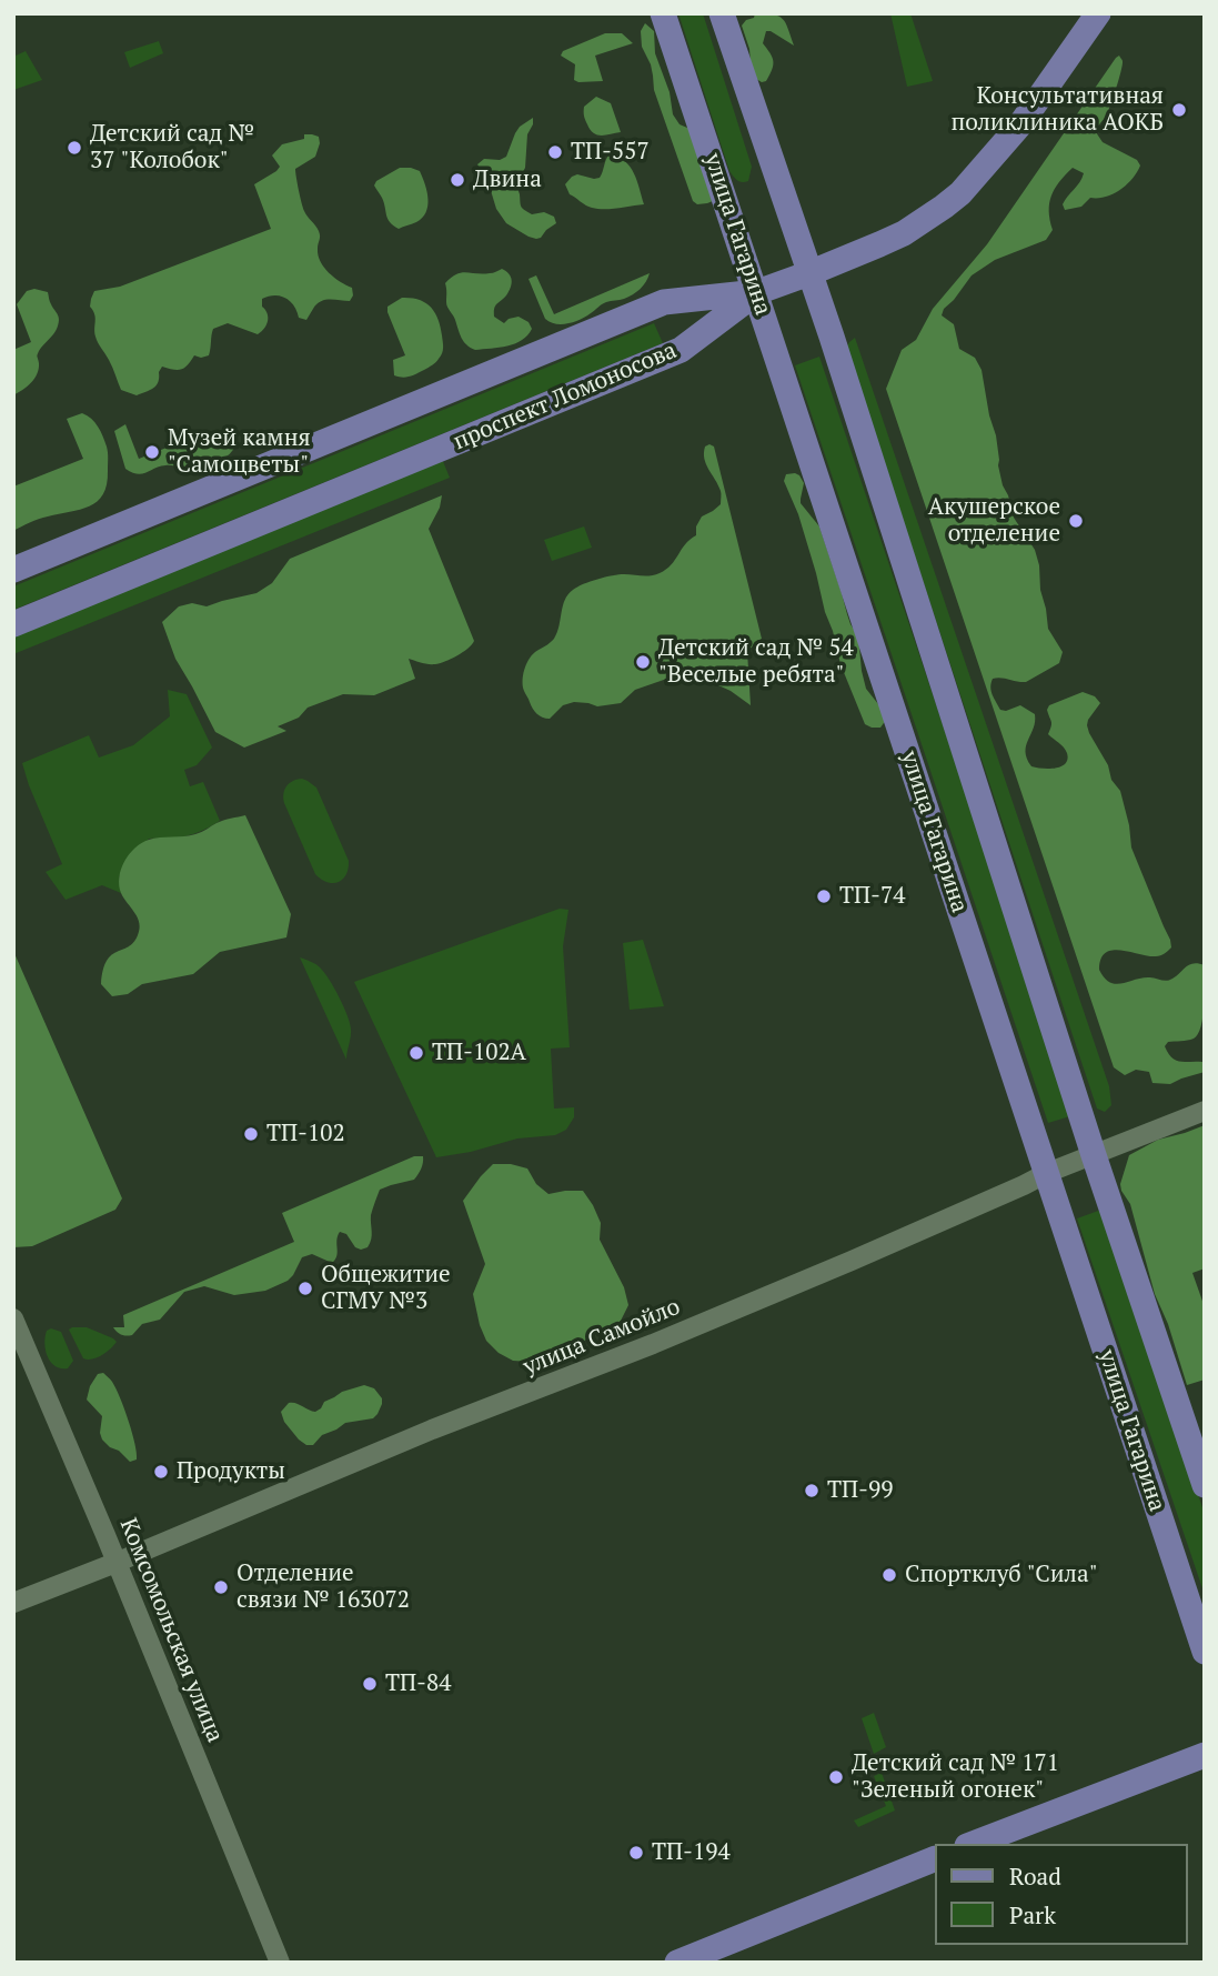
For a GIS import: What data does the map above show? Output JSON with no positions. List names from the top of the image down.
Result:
{
  "streets": {
    "main road": ["улица Гагарина", "проспект Ломоносова"],
    "street": ["улица Самойло", "Комсомольская улица"]
  },
  "crossings": [
    ["улица Гагарина", "проспект Ломоносова"],
    ["улица Гагарина", "улица Самойло"],
    ["улица Самойло", "Комсомольская улица"]
  ],
  "places": [
    "Консультативная поликлиника АОКБ",
    "Детский сад № 37 \"Колобок\"",
    "ТП-557",
    "Двина",
    "Музей камня \"Самоцветы\"",
    "Акушерское отделение",
    "Детский сад № 54 \"Веселые ребята\"",
    "ТП-74",
    "ТП-102А",
    "ТП-102",
    "Общежитие СГМУ №3",
    "Продукты",
    "ТП-99",
    "Спортклуб \"Сила\"",
    "Отделение связи № 163072",
    "ТП-84",
    "Детский сад № 171 \"Зеленый огонек\"",
    "ТП-194"
  ],
  "legend": ["Road", "Park"]
}
